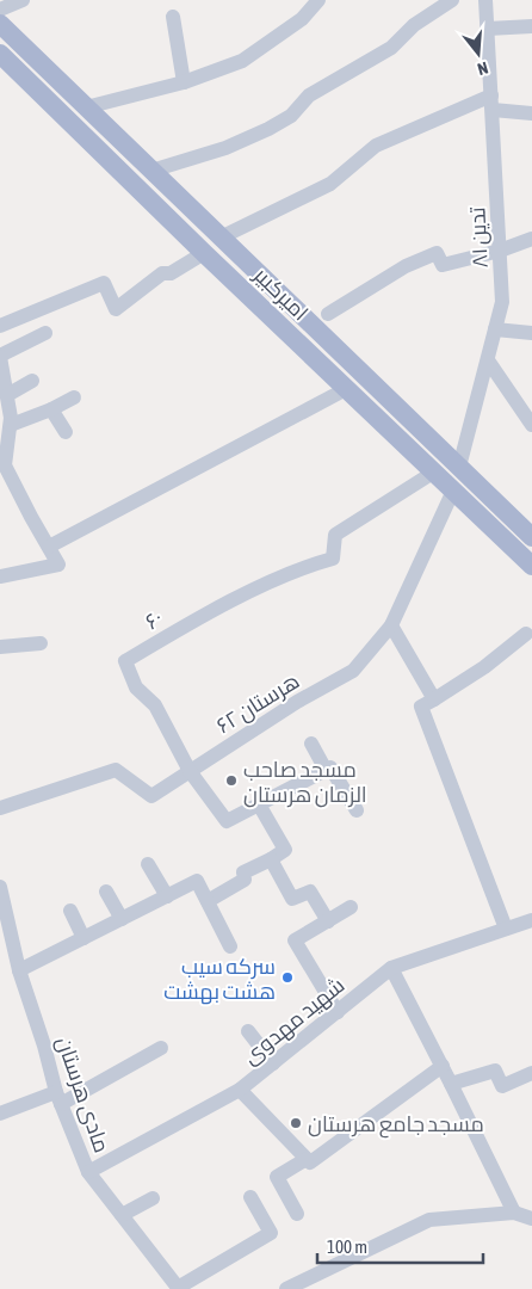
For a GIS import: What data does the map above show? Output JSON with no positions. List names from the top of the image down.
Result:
{
  "streets": {
    "main road": ["امیرکبیر"],
    "street": [
      "تدین ۸۱",
      "۶۰",
      "هرستان ۶۲",
      "شهید مهدوی",
      "مادی هرستان"
    ]
  },
  "crossings": [
    ["تدین ۸۱", "امیرکبیر"],
    ["امیرکبیر", "۶۰"],
    ["امیرکبیر", "هرستان ۶۲"],
    ["۶۰", "هرستان ۶۲"],
    ["شهید مهدوی", "مادی هرستان"]
  ],
  "places": ["مسجد صاحب الزمان هرستان", "سرکه سیب هشت بهشت", "مسجد جامع هرستان"],
  "scale_bar": "100 m",
  "north": "bottom"
}
